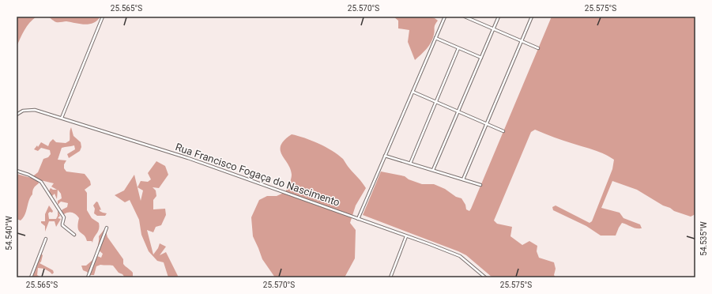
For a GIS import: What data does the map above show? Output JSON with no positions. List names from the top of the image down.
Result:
{
  "streets": {
    "street": ["Rua Francisco Fogaça do Nascimento"]
  },
  "coordinates": [
    "25.565°S",
    "25.570°S",
    "25.575°S",
    "54.540°W",
    "54.535°W"
  ]
}
